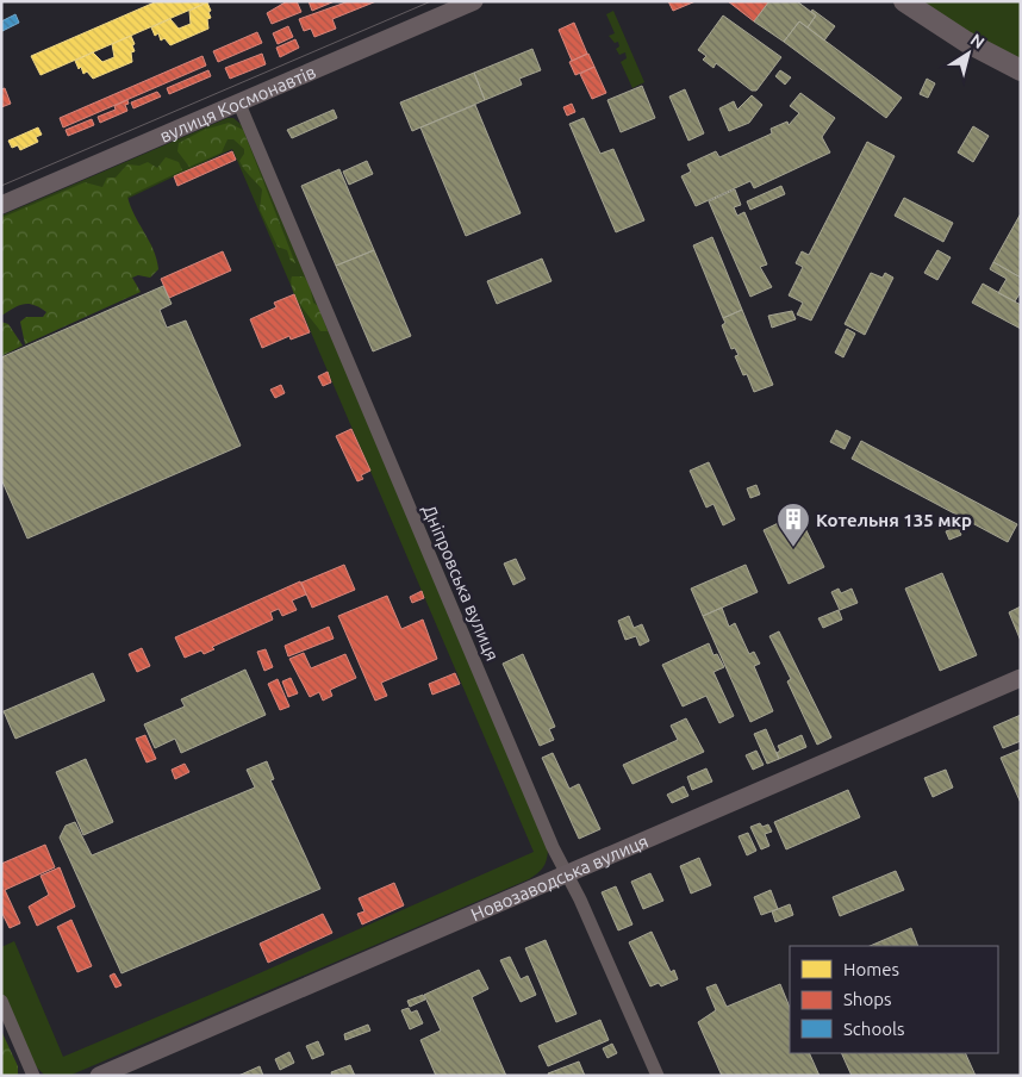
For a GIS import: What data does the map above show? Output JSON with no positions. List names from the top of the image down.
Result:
{
  "streets": {
    "street": ["вулиця Космонавтів", "Дніпровська вулиця", "Новозаводська вулиця"]
  },
  "crossings": [
    ["вулиця Космонавтів", "Дніпровська вулиця"],
    ["Дніпровська вулиця", "Новозаводська вулиця"]
  ],
  "places": {
    "building": ["Котельня 135 мкр"]
  },
  "legend": ["Homes", "Shops", "Schools"],
  "north": "top right"
}
